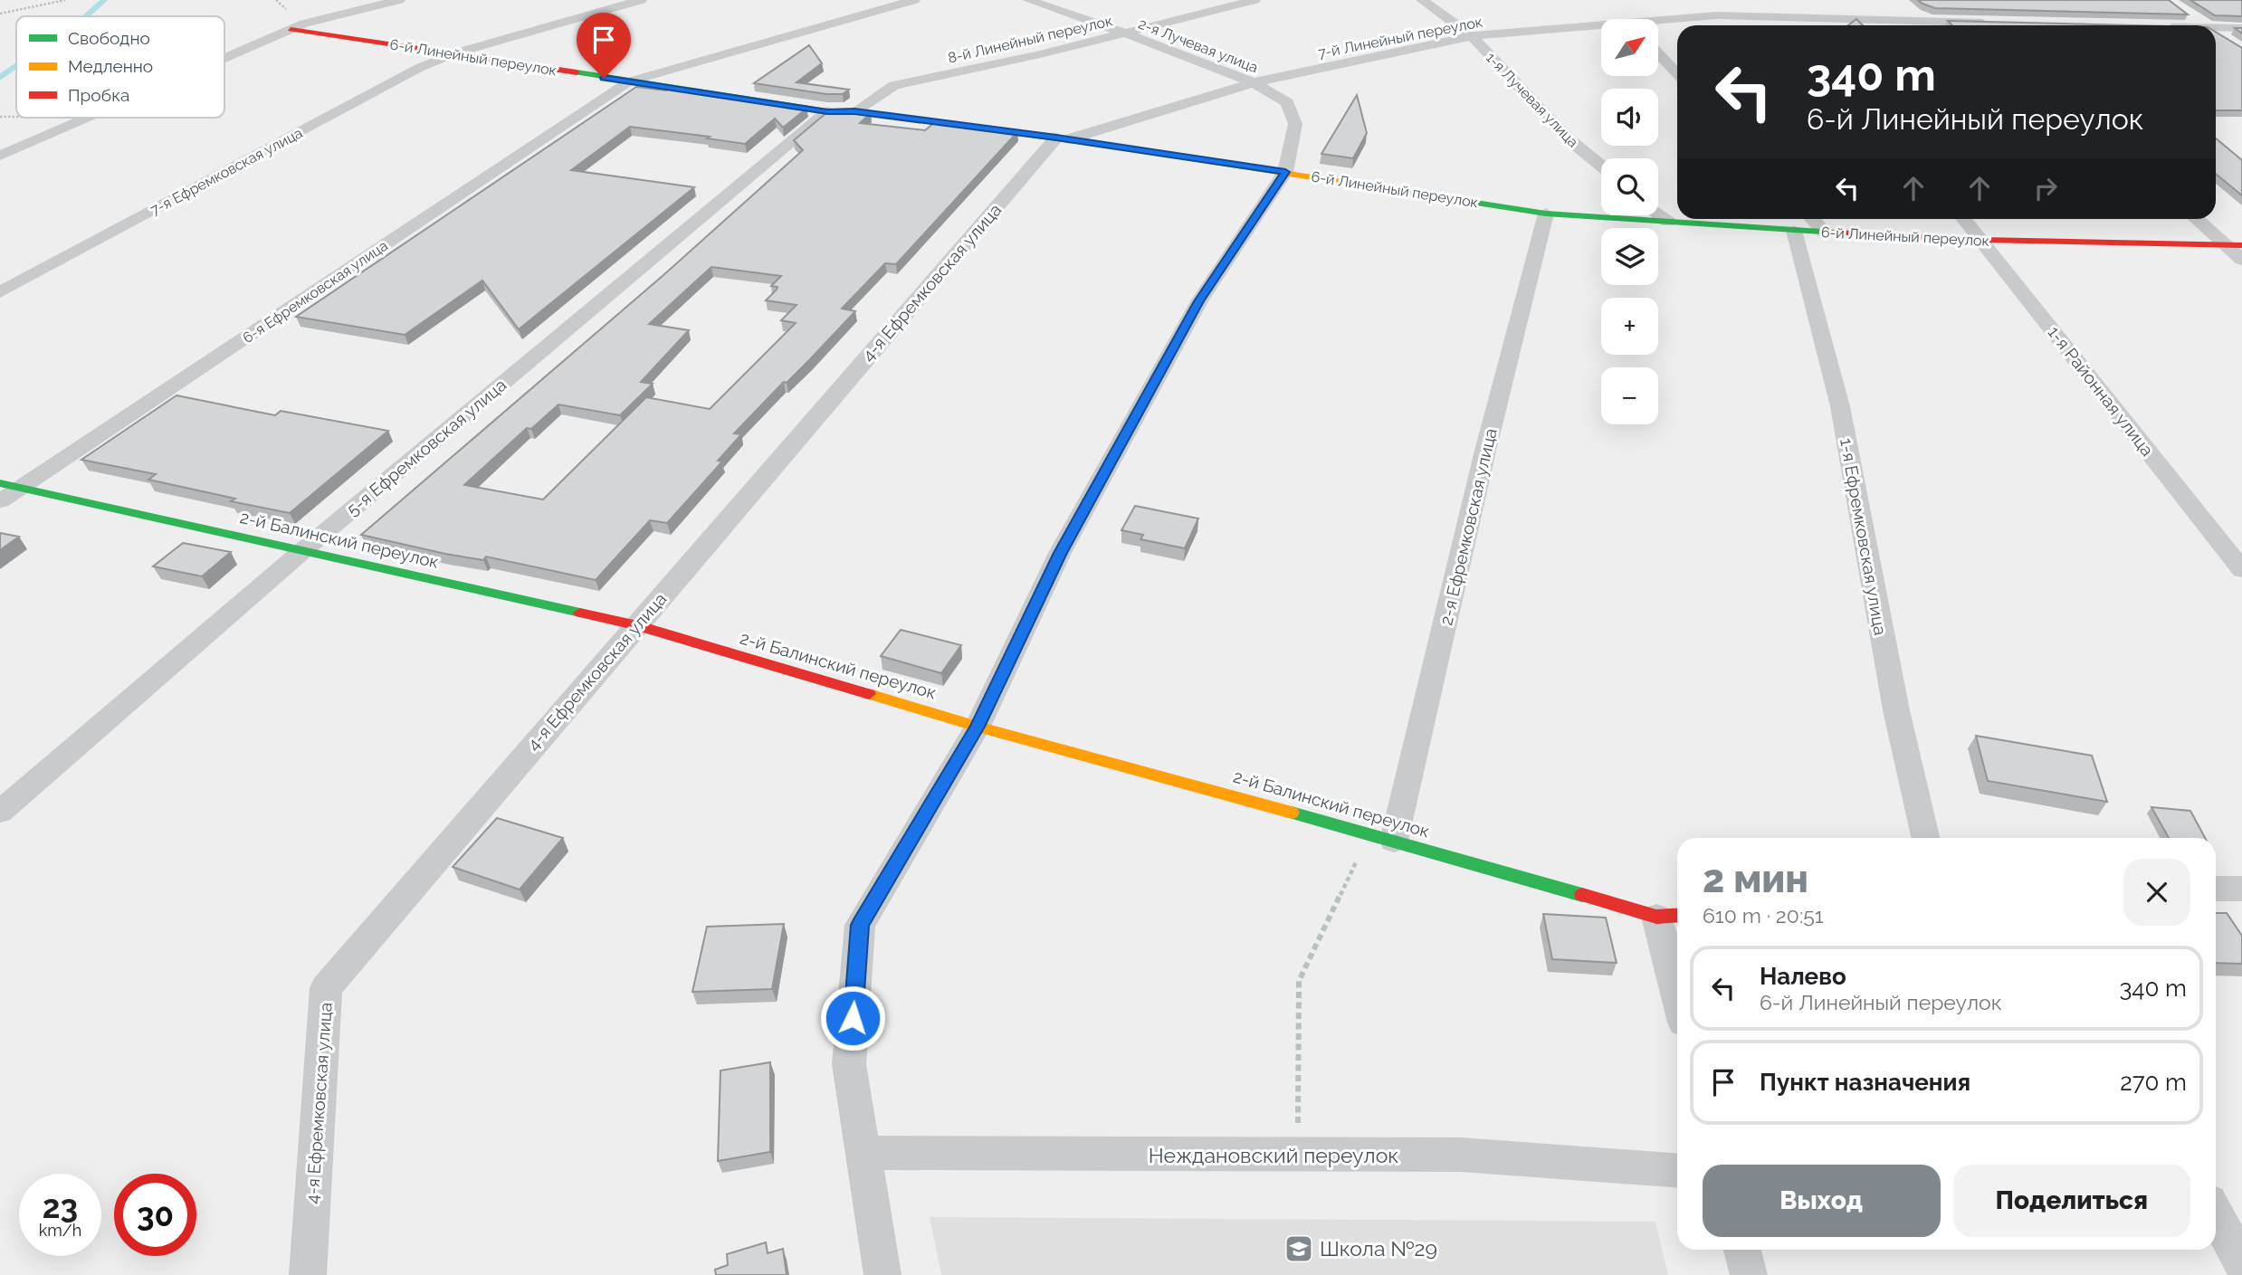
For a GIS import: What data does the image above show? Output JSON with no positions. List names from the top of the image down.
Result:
{
  "streets": {
    "street": [
      "7-й Линейный переулок",
      "8-й Линейный переулок",
      "2-я Лучевая улица",
      "6-й Линейный переулок",
      "1-я Лучевая улица",
      "7-я Ефремковская улица",
      "4-я Ефремковская улица",
      "6-я Ефремковская улица",
      "1-я Районная улица",
      "5-я Ефремковская улица",
      "2-я Ефремковская улица",
      "1-я Ефремковская улица",
      "2-й Балинский переулок",
      "Неждановский переулок"
    ]
  },
  "crossings": [
    ["7-й Линейный переулок", "2-я Лучевая улица"],
    ["7-й Линейный переулок", "6-й Линейный переулок"],
    ["7-й Линейный переулок", "1-я Лучевая улица"],
    ["7-й Линейный переулок", "4-я Ефремковская улица"],
    ["8-й Линейный переулок", "2-я Лучевая улица"],
    ["8-й Линейный переулок", "6-й Линейный переулок"],
    ["2-я Лучевая улица", "6-й Линейный переулок"],
    ["6-й Линейный переулок", "7-я Ефремковская улица"],
    ["6-й Линейный переулок", "4-я Ефремковская улица"],
    ["6-й Линейный переулок", "6-я Ефремковская улица"],
    ["6-й Линейный переулок", "1-я Районная улица"],
    ["6-й Линейный переулок", "5-я Ефремковская улица"],
    ["6-й Линейный переулок", "2-я Ефремковская улица"],
    ["6-й Линейный переулок", "1-я Ефремковская улица"],
    ["4-я Ефремковская улица", "2-й Балинский переулок"],
    ["6-я Ефремковская улица", "2-й Балинский переулок"],
    ["5-я Ефремковская улица", "2-й Балинский переулок"],
    ["2-я Ефремковская улица", "2-й Балинский переулок"]
  ],
  "places": {
    "school or university": ["Школа №29"]
  },
  "legend": ["Свободно", "Медленно", "Пробка"],
  "north": "top right",
  "page": {
    "map_buttons": ["+", "−"],
    "turn": ["340 m", "6-й Линейный переулок"],
    "heading": ["2 мин", "610 m · 20:51"],
    "list": [
      {
        "name": "Налево",
        "note": "6-й Линейный переулок",
        "value": "340 m"
      },
      {
        "name": "Пункт назначения",
        "value": "270 m"
      }
    ],
    "buttons": ["Выход", "Поделиться"],
    "speed": "23 km/h",
    "limit": "30"
  }
}
